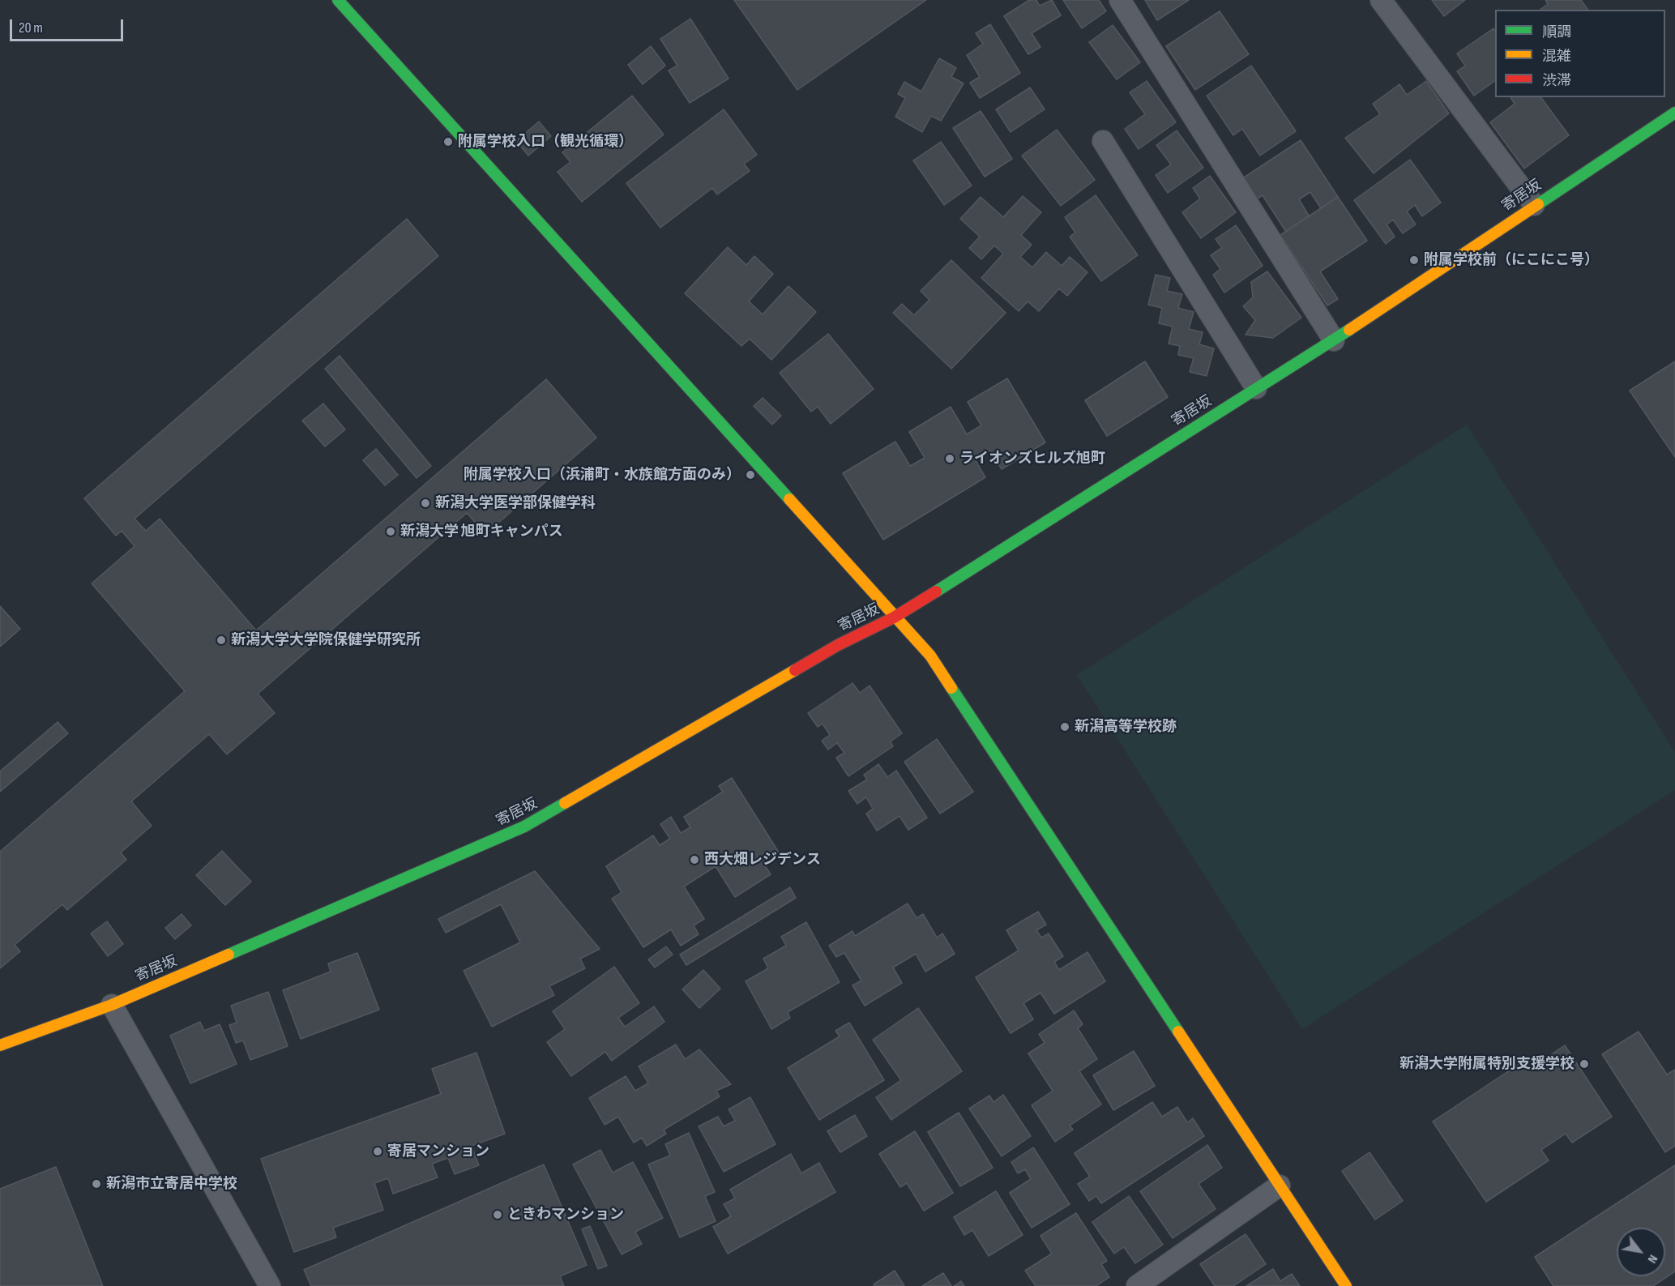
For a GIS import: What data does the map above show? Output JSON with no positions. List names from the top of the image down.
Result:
{
  "streets": {
    "street": ["寄居坂"]
  },
  "places": [
    "附属学校入口（観光循環）",
    "附属学校前（にこにこ号）",
    "ライオンズヒルズ旭町",
    "附属学校入口（浜浦町・水族館方面のみ）",
    "新潟大学医学部保健学科",
    "新潟大学 旭町キャンパス",
    "新潟大学大学院保健学研究所",
    "新潟高等学校跡",
    "西大畑レジデンス",
    "新潟大学附属特別支援学校",
    "寄居マンション",
    "新潟市立寄居中学校",
    "ときわマンション"
  ],
  "legend": ["順調", "混雑", "渋滞"],
  "scale_bar": "20 m",
  "north": "bottom right"
}
